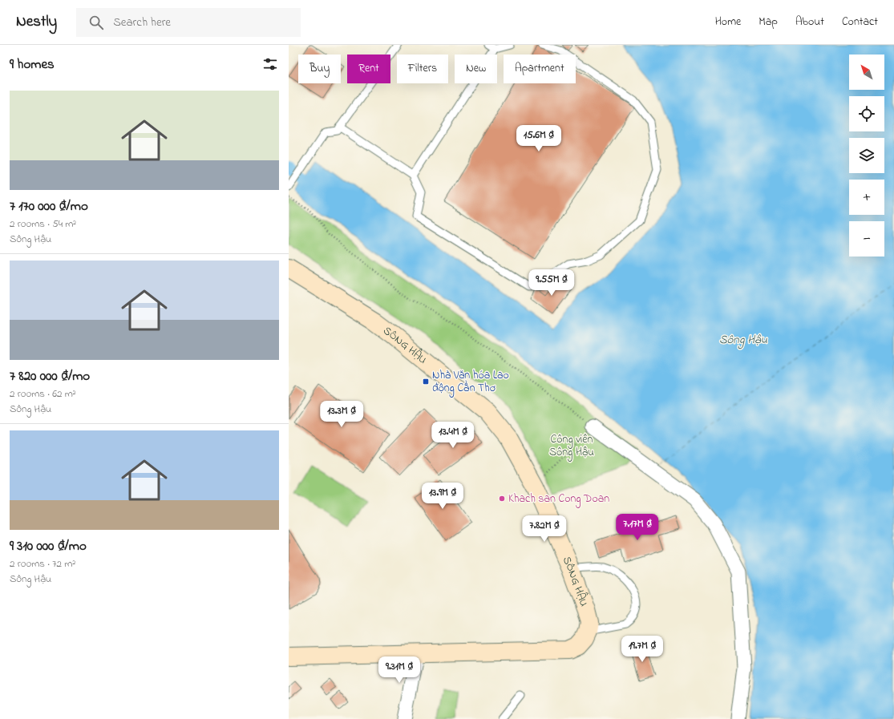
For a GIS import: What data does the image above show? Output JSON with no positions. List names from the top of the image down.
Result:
{
  "streets": {
    "street": ["SÔNG HẬU"]
  },
  "water": ["Sông Hậu"],
  "parks": ["Công viên Sông Hậu"],
  "places": {
    "transit": ["Nhà Văn hóa Lao động Cần Thơ"],
    "other": ["Khach san Cong Doan"]
  },
  "north": "top left",
  "page": {
    "header": "Nestly",
    "search": "Search here",
    "nav": [
      "Home",
      "Map",
      "About",
      "Contact"
    ],
    "heading": "9 homes",
    "map_buttons": ["+", "−"],
    "chip": [
      "Buy",
      "Rent",
      "Filters",
      "New",
      "Apartment"
    ],
    "list": [
      {
        "name": "7 170 000 ₫/mo",
        "note": "2 rooms · 54 m² · Sông Hậu"
      },
      {
        "name": "7 820 000 ₫/mo",
        "note": "2 rooms · 62 m² · Sông Hậu"
      },
      {
        "name": "9 310 000 ₫/mo",
        "note": "2 rooms · 72 m² · Sông Hậu"
      }
    ],
    "price": [
      "15.6M ₫",
      "9.55M ₫",
      "13.3M ₫",
      "13.4M ₫",
      "13.9M ₫",
      "7.17M ₫",
      "7.82M ₫",
      "19.7M ₫",
      "9.31M ₫"
    ]
  }
}
